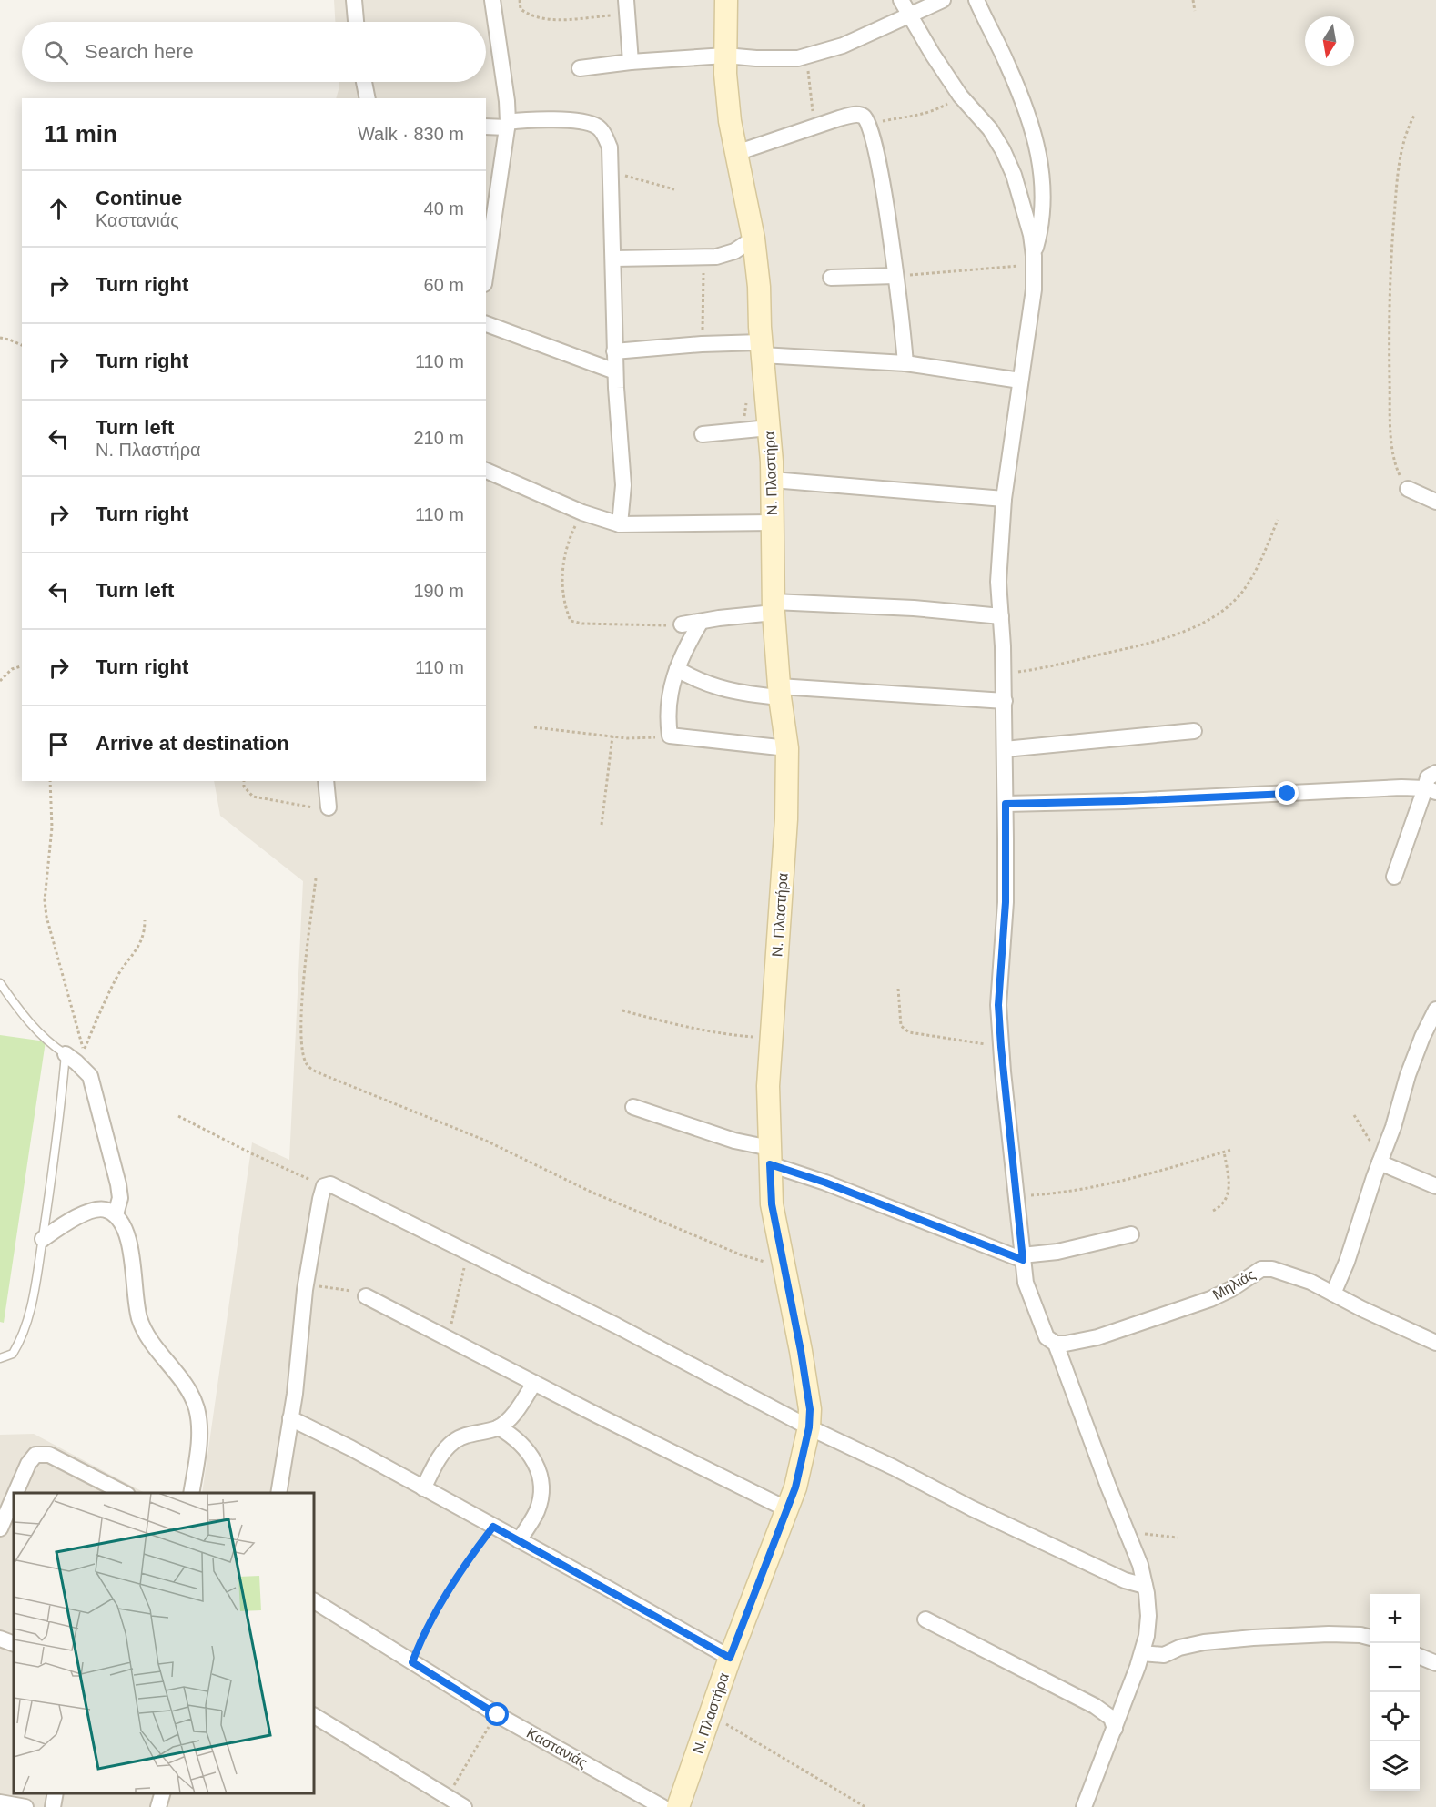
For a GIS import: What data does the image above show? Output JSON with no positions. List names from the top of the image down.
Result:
{
  "streets": {
    "street": ["Ν. Πλαστήρα", "Μηλιάς", "Καστανιάς"]
  },
  "north": "bottom",
  "page": {
    "search": "Search here",
    "heading": ["11 min", "Walk · 830 m"],
    "list": [
      ["Continue", "Καστανιάς", "40 m"],
      ["Turn right", "60 m"],
      ["Turn right", "110 m"],
      ["Turn left", "Ν. Πλαστήρα", "210 m"],
      ["Turn right", "110 m"],
      ["Turn left", "190 m"],
      ["Turn right", "110 m"],
      "Arrive at destination"
    ],
    "map_buttons": ["+", "−"]
  }
}
